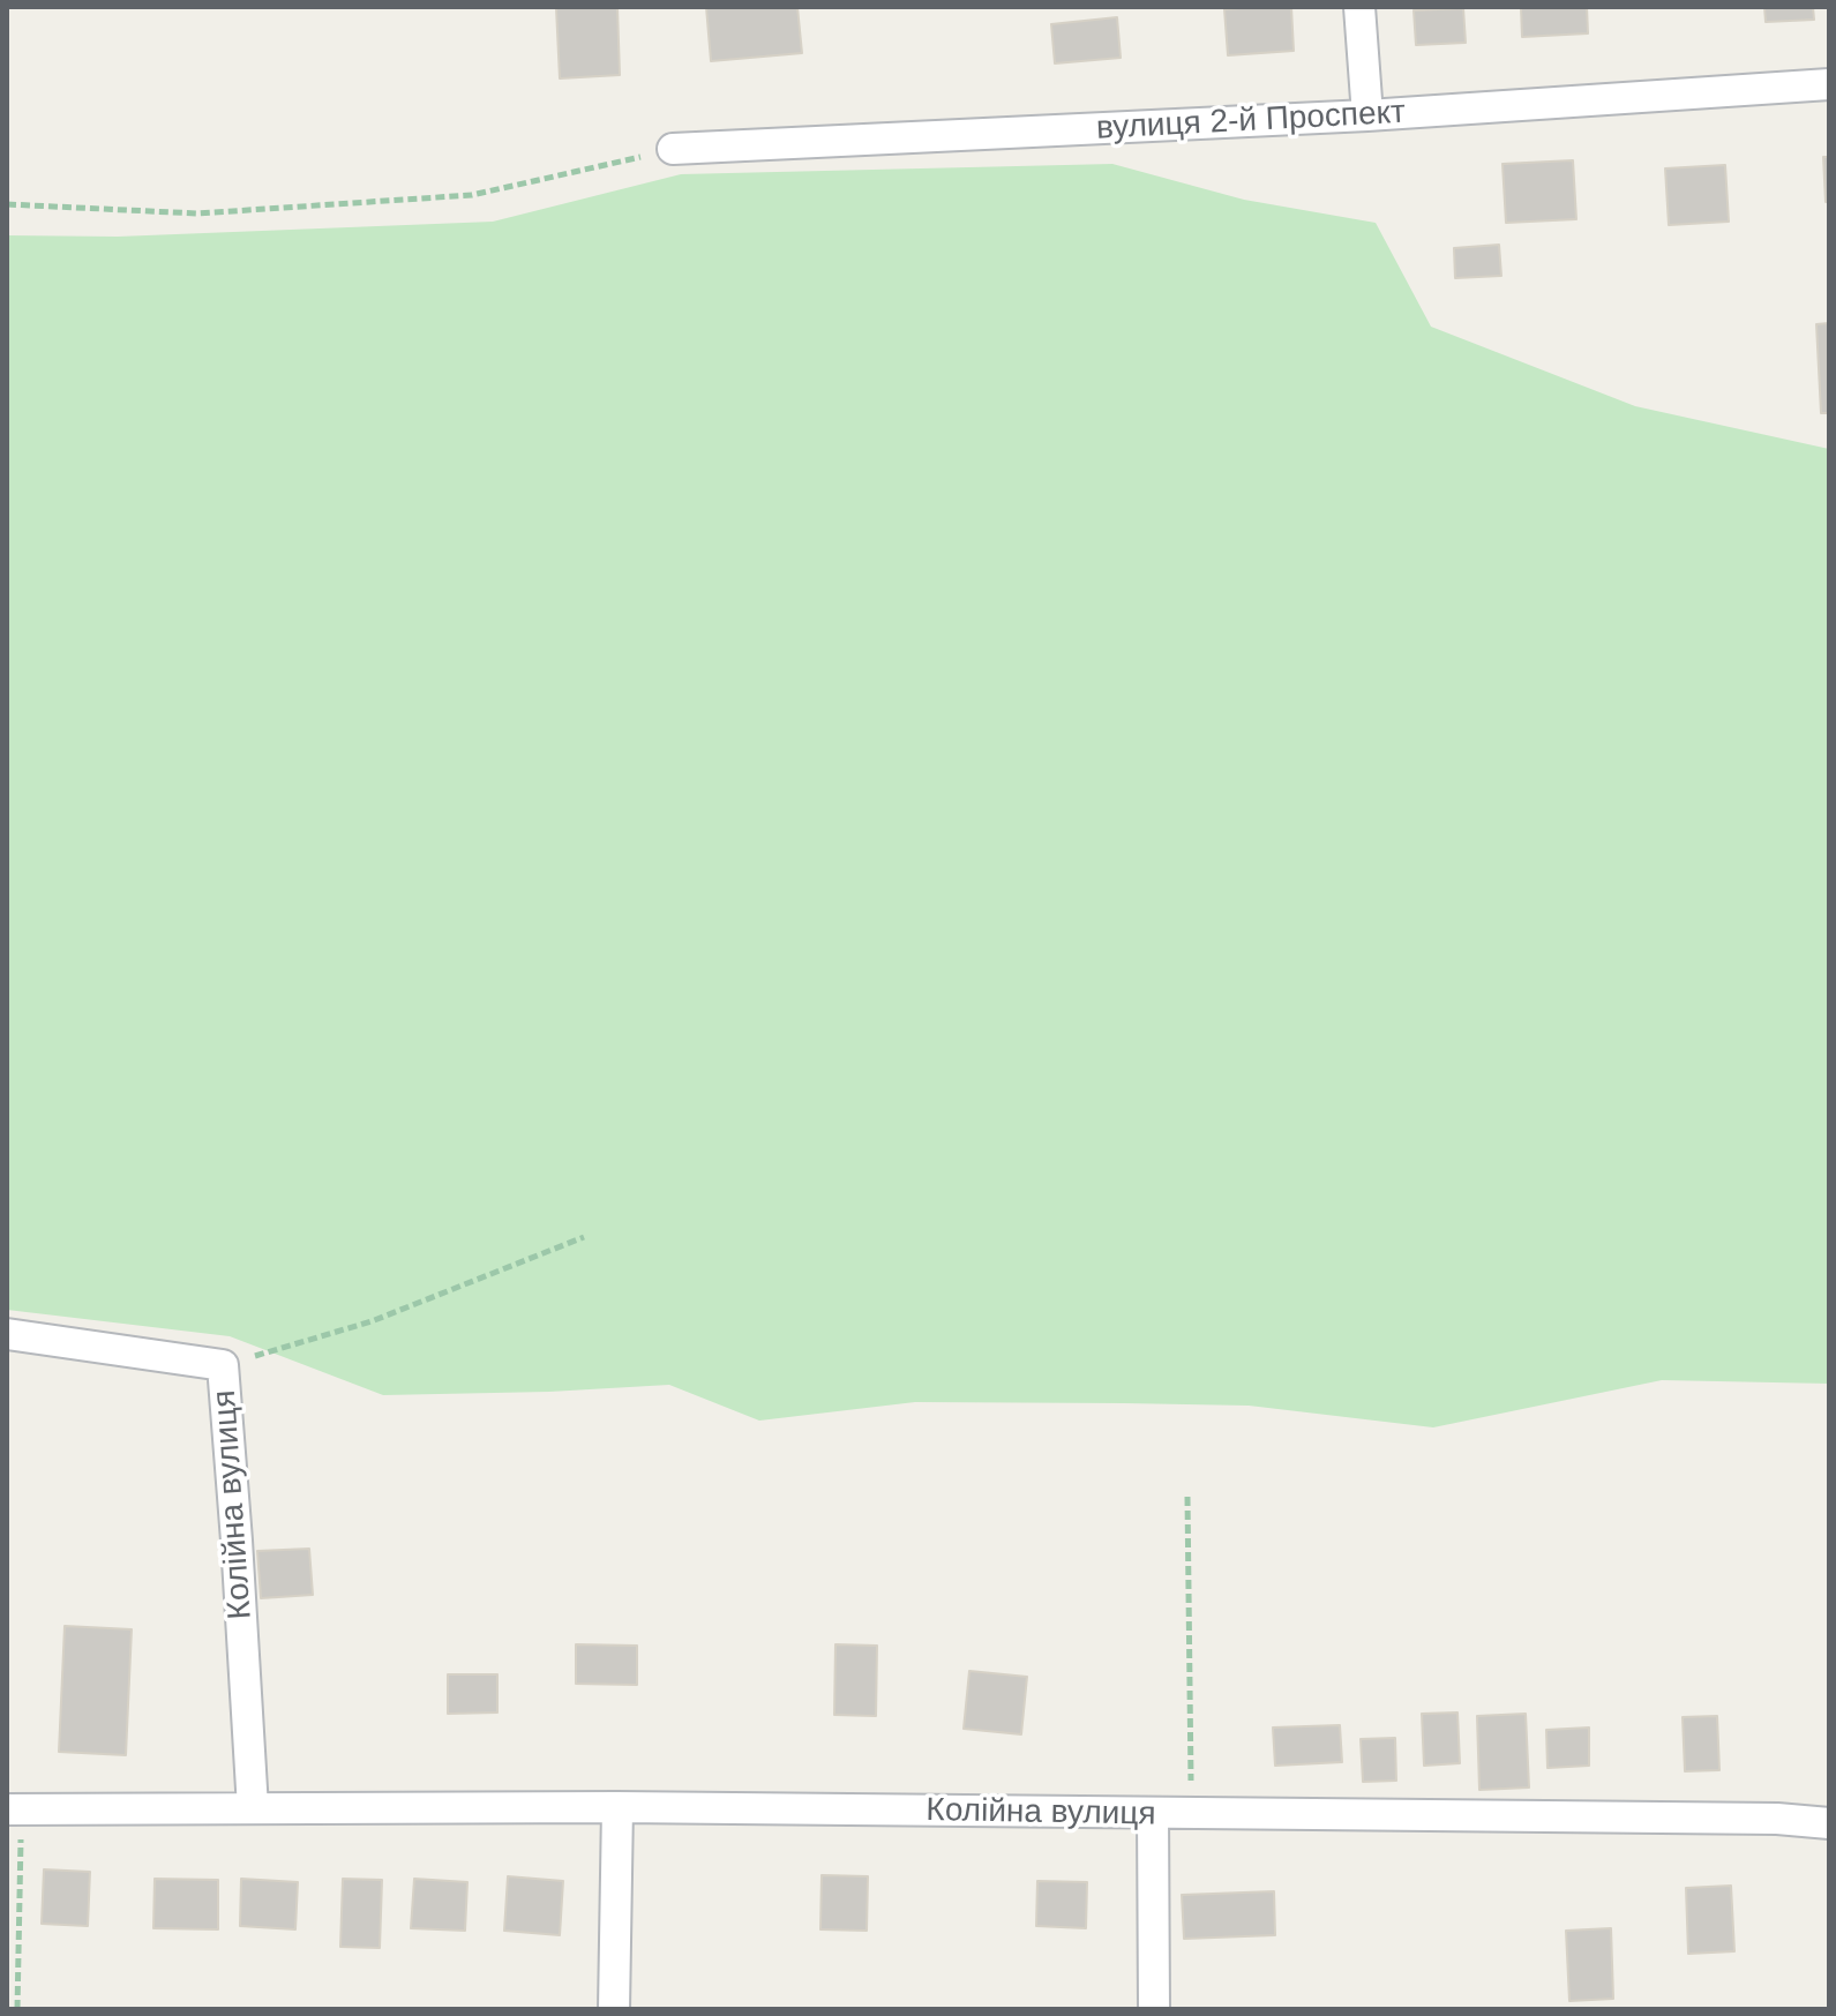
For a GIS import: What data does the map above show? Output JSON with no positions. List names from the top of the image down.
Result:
{
  "streets": {
    "street": ["вулиця 2-й Проспект", "Колійна вулиця"]
  }
}
